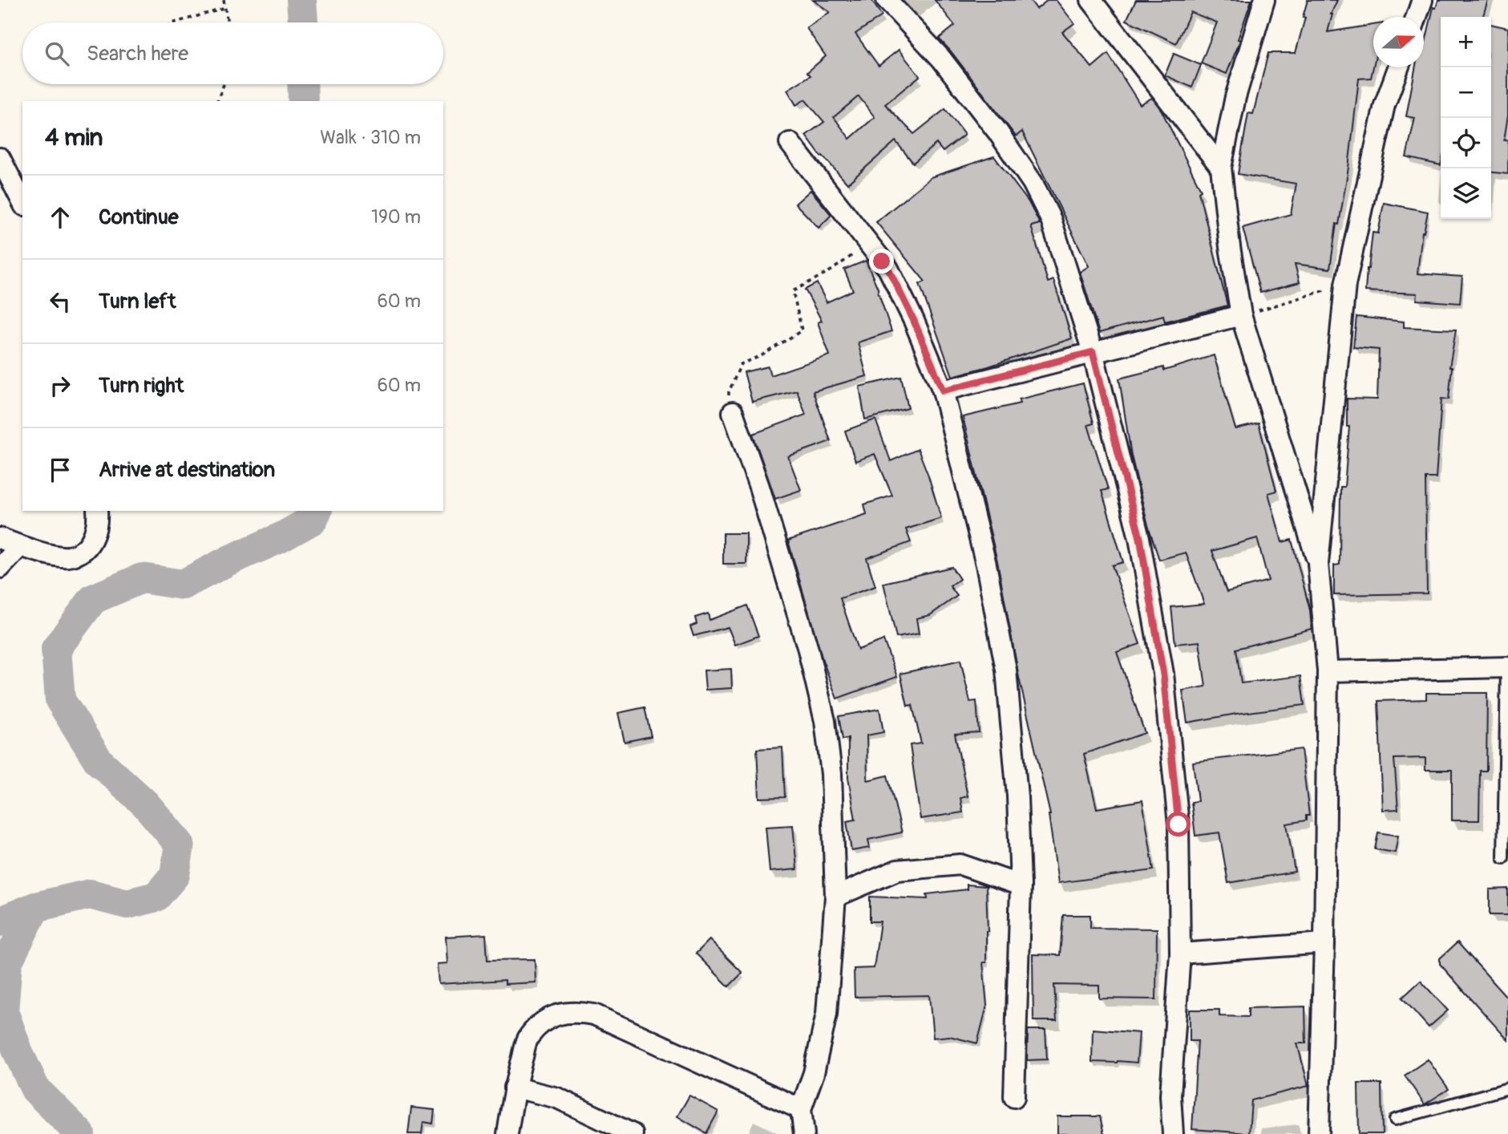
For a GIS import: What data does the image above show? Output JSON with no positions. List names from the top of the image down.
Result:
{
  "north": "right",
  "page": {
    "map_buttons": ["+", "−"],
    "search": "Search here",
    "heading": ["4 min", "Walk · 310 m"],
    "list": [
      ["Continue", "190 m"],
      ["Turn left", "60 m"],
      ["Turn right", "60 m"],
      "Arrive at destination"
    ]
  }
}
